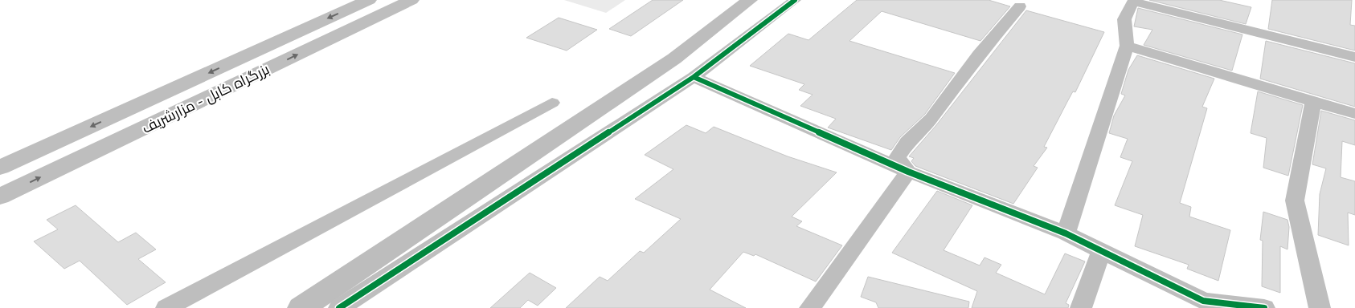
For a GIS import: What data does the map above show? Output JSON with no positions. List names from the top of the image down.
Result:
{
  "streets": {
    "highway": ["بزرگراه کابل - مزارشریف"]
  }
}
